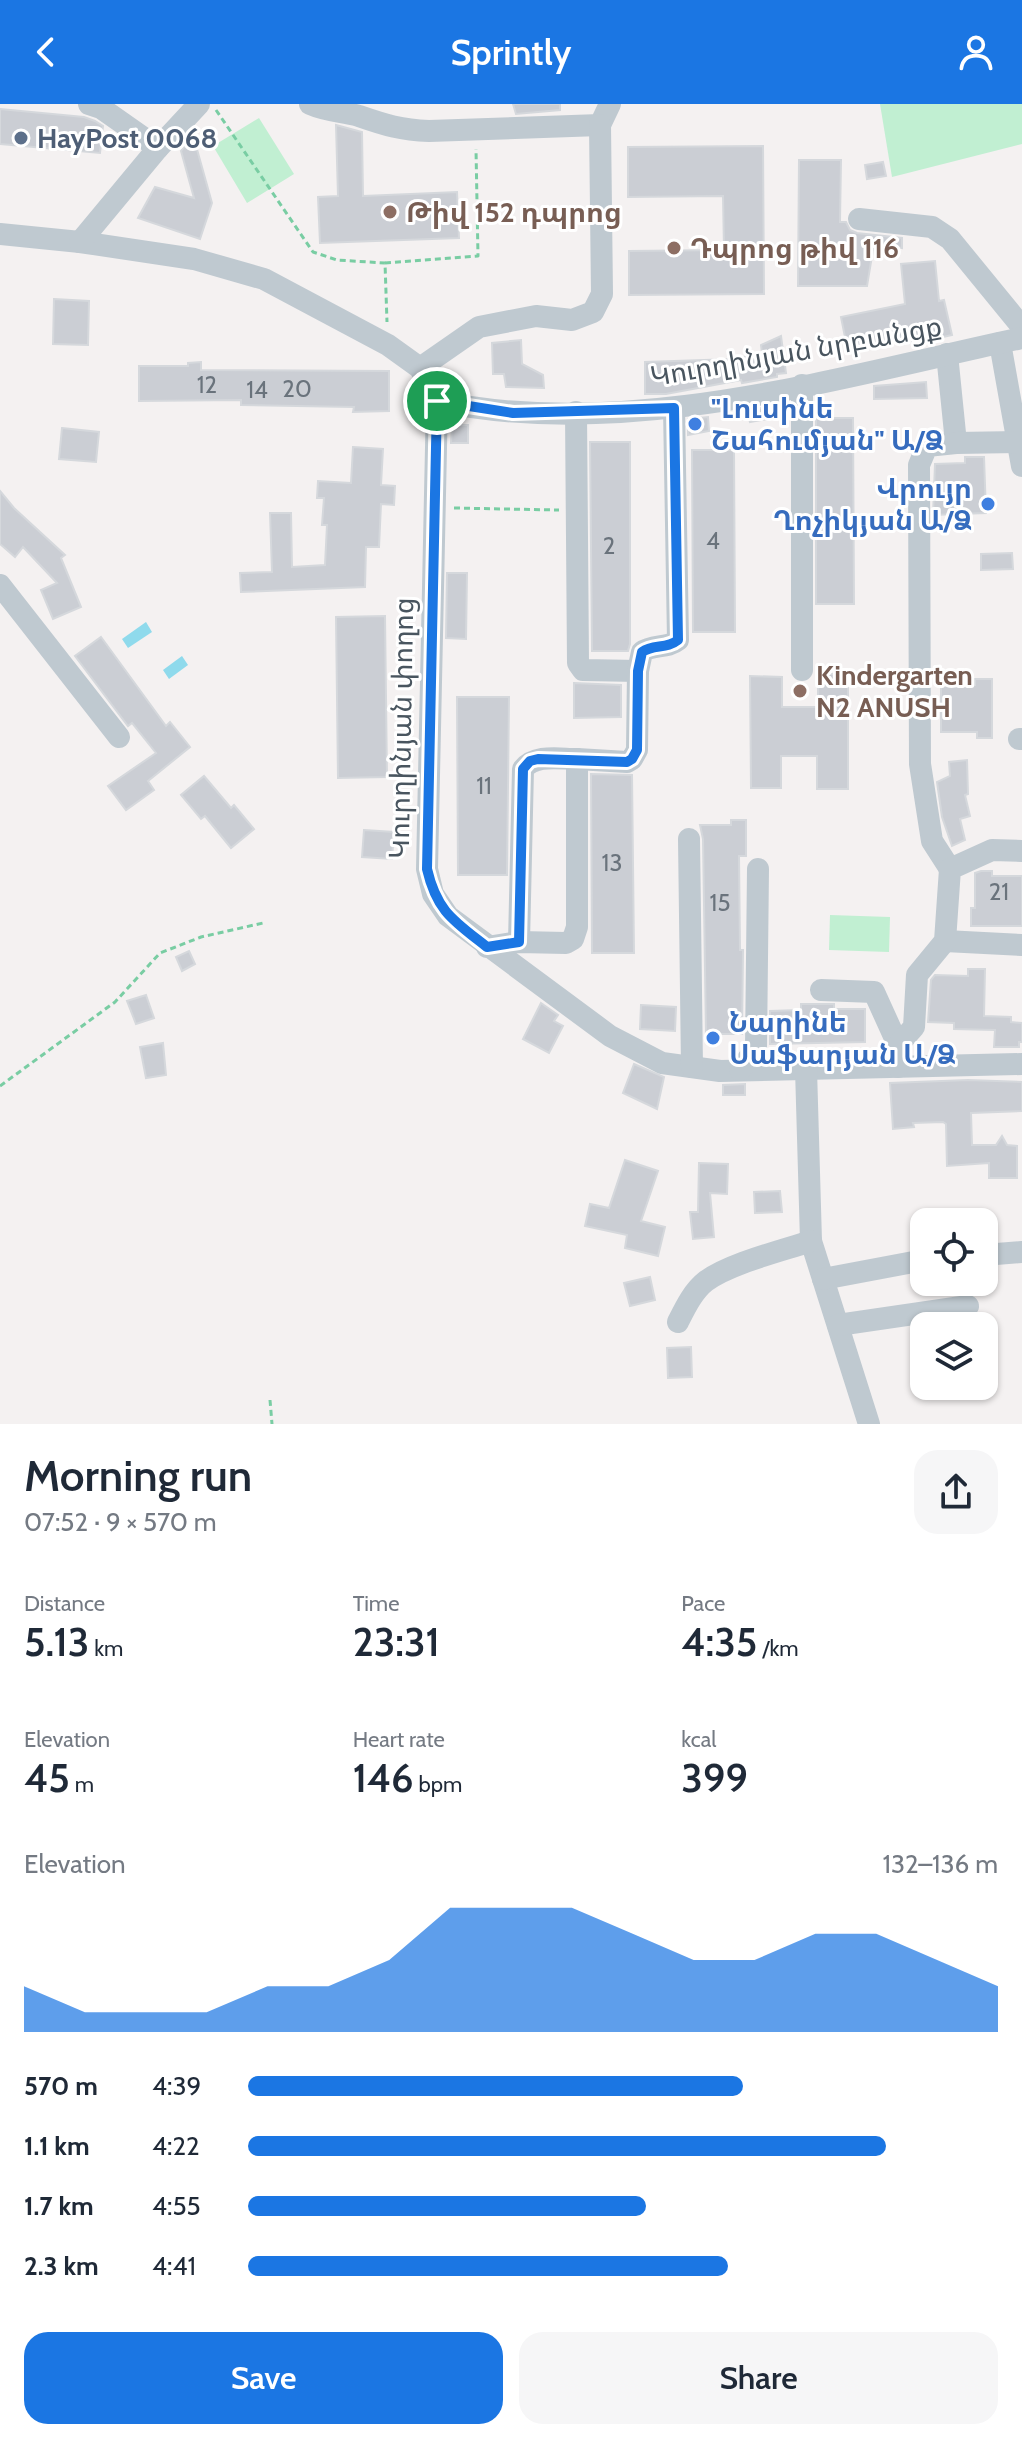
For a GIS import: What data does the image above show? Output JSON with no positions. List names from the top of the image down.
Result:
{
  "streets": {
    "street": ["Կուրղինյան նրբանցք", "Կուրղինյան փողոց"]
  },
  "crossings": [
    ["Կուրղինյան նրբանցք", "Կուրղինյան փողոց"]
  ],
  "places": [
    "HayPost 0068",
    "Թիվ 152 դպրոց",
    "Դպրոց թիվ 116",
    "\"Լուսինե Շահումյան\" Ա/Ձ",
    "Վրույր Ղոչիկյան Ա/Ձ",
    "Kindergarten N2 ANUSH",
    "Նարինե Սաֆարյան Ա/Ձ"
  ],
  "house_numbers": [
    "12",
    "20",
    "14",
    "4",
    "2",
    "11",
    "13",
    "21",
    "15"
  ],
  "page": {
    "header": "Sprintly",
    "heading": ["Morning run", "07:52 · 9 × 570 m"],
    "stats": [
      ["Distance", "5.13 km"],
      ["Time", "23:31"],
      ["Pace", "4:35 /km"],
      ["Elevation", "45 m"],
      ["Heart rate", "146 bpm"],
      ["kcal", "399"]
    ],
    "chart": ["Elevation", "132–136 m"],
    "list": [
      {
        "name": "570 m",
        "note": "4:39"
      },
      {
        "name": "1.1 km",
        "note": "4:22"
      },
      {
        "name": "1.7 km",
        "note": "4:55"
      },
      {
        "name": "2.3 km",
        "note": "4:41"
      }
    ],
    "buttons": ["Save", "Share"]
  }
}
